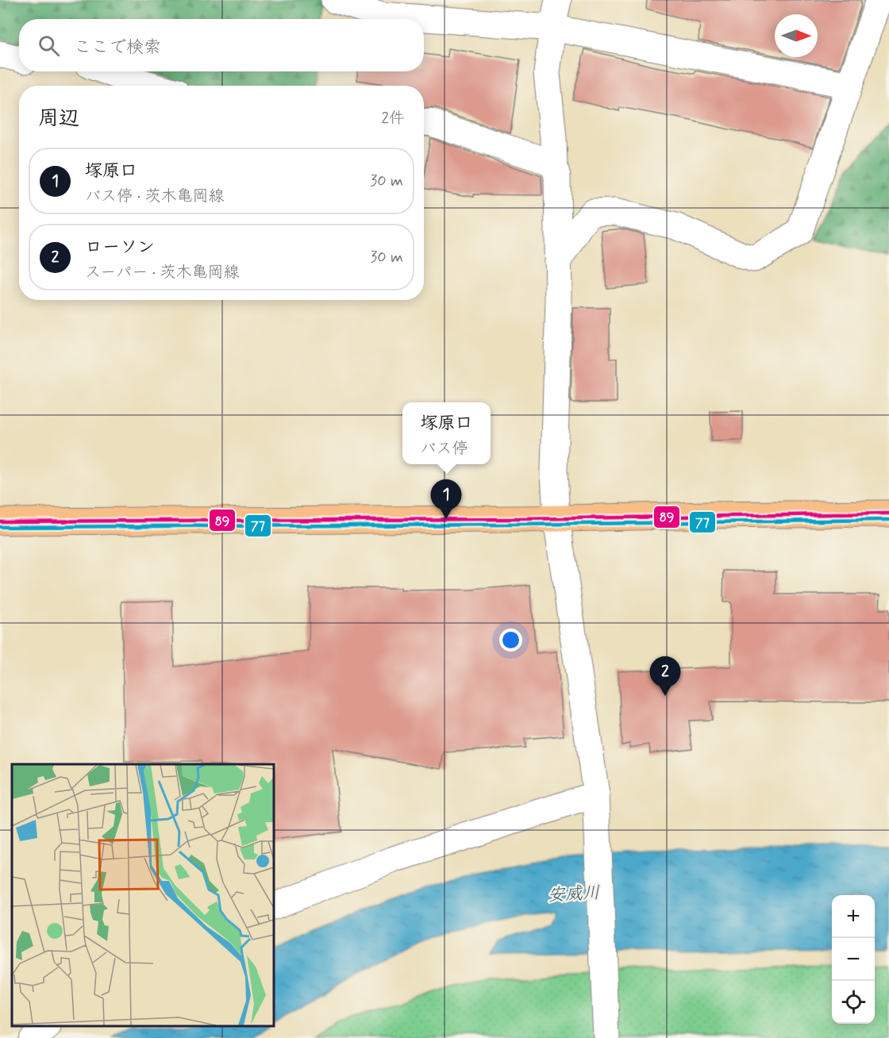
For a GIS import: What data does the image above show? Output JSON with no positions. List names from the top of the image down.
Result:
{
  "water": ["安威川"],
  "lines": ["transit line 89", "transit line 77"],
  "north": "right",
  "page": {
    "search": "ここで検索",
    "heading": ["周辺", "2件"],
    "list": [
      {
        "mark": "1",
        "name": "塚原口",
        "note": "バス停 · 茨木亀岡線",
        "value": "30 m"
      },
      {
        "mark": "2",
        "name": "ローソン",
        "note": "スーパー · 茨木亀岡線",
        "value": "30 m"
      }
    ],
    "popup": ["塚原口", "バス停"],
    "pins": ["1", "2"],
    "map_buttons": ["+", "−"]
  }
}
